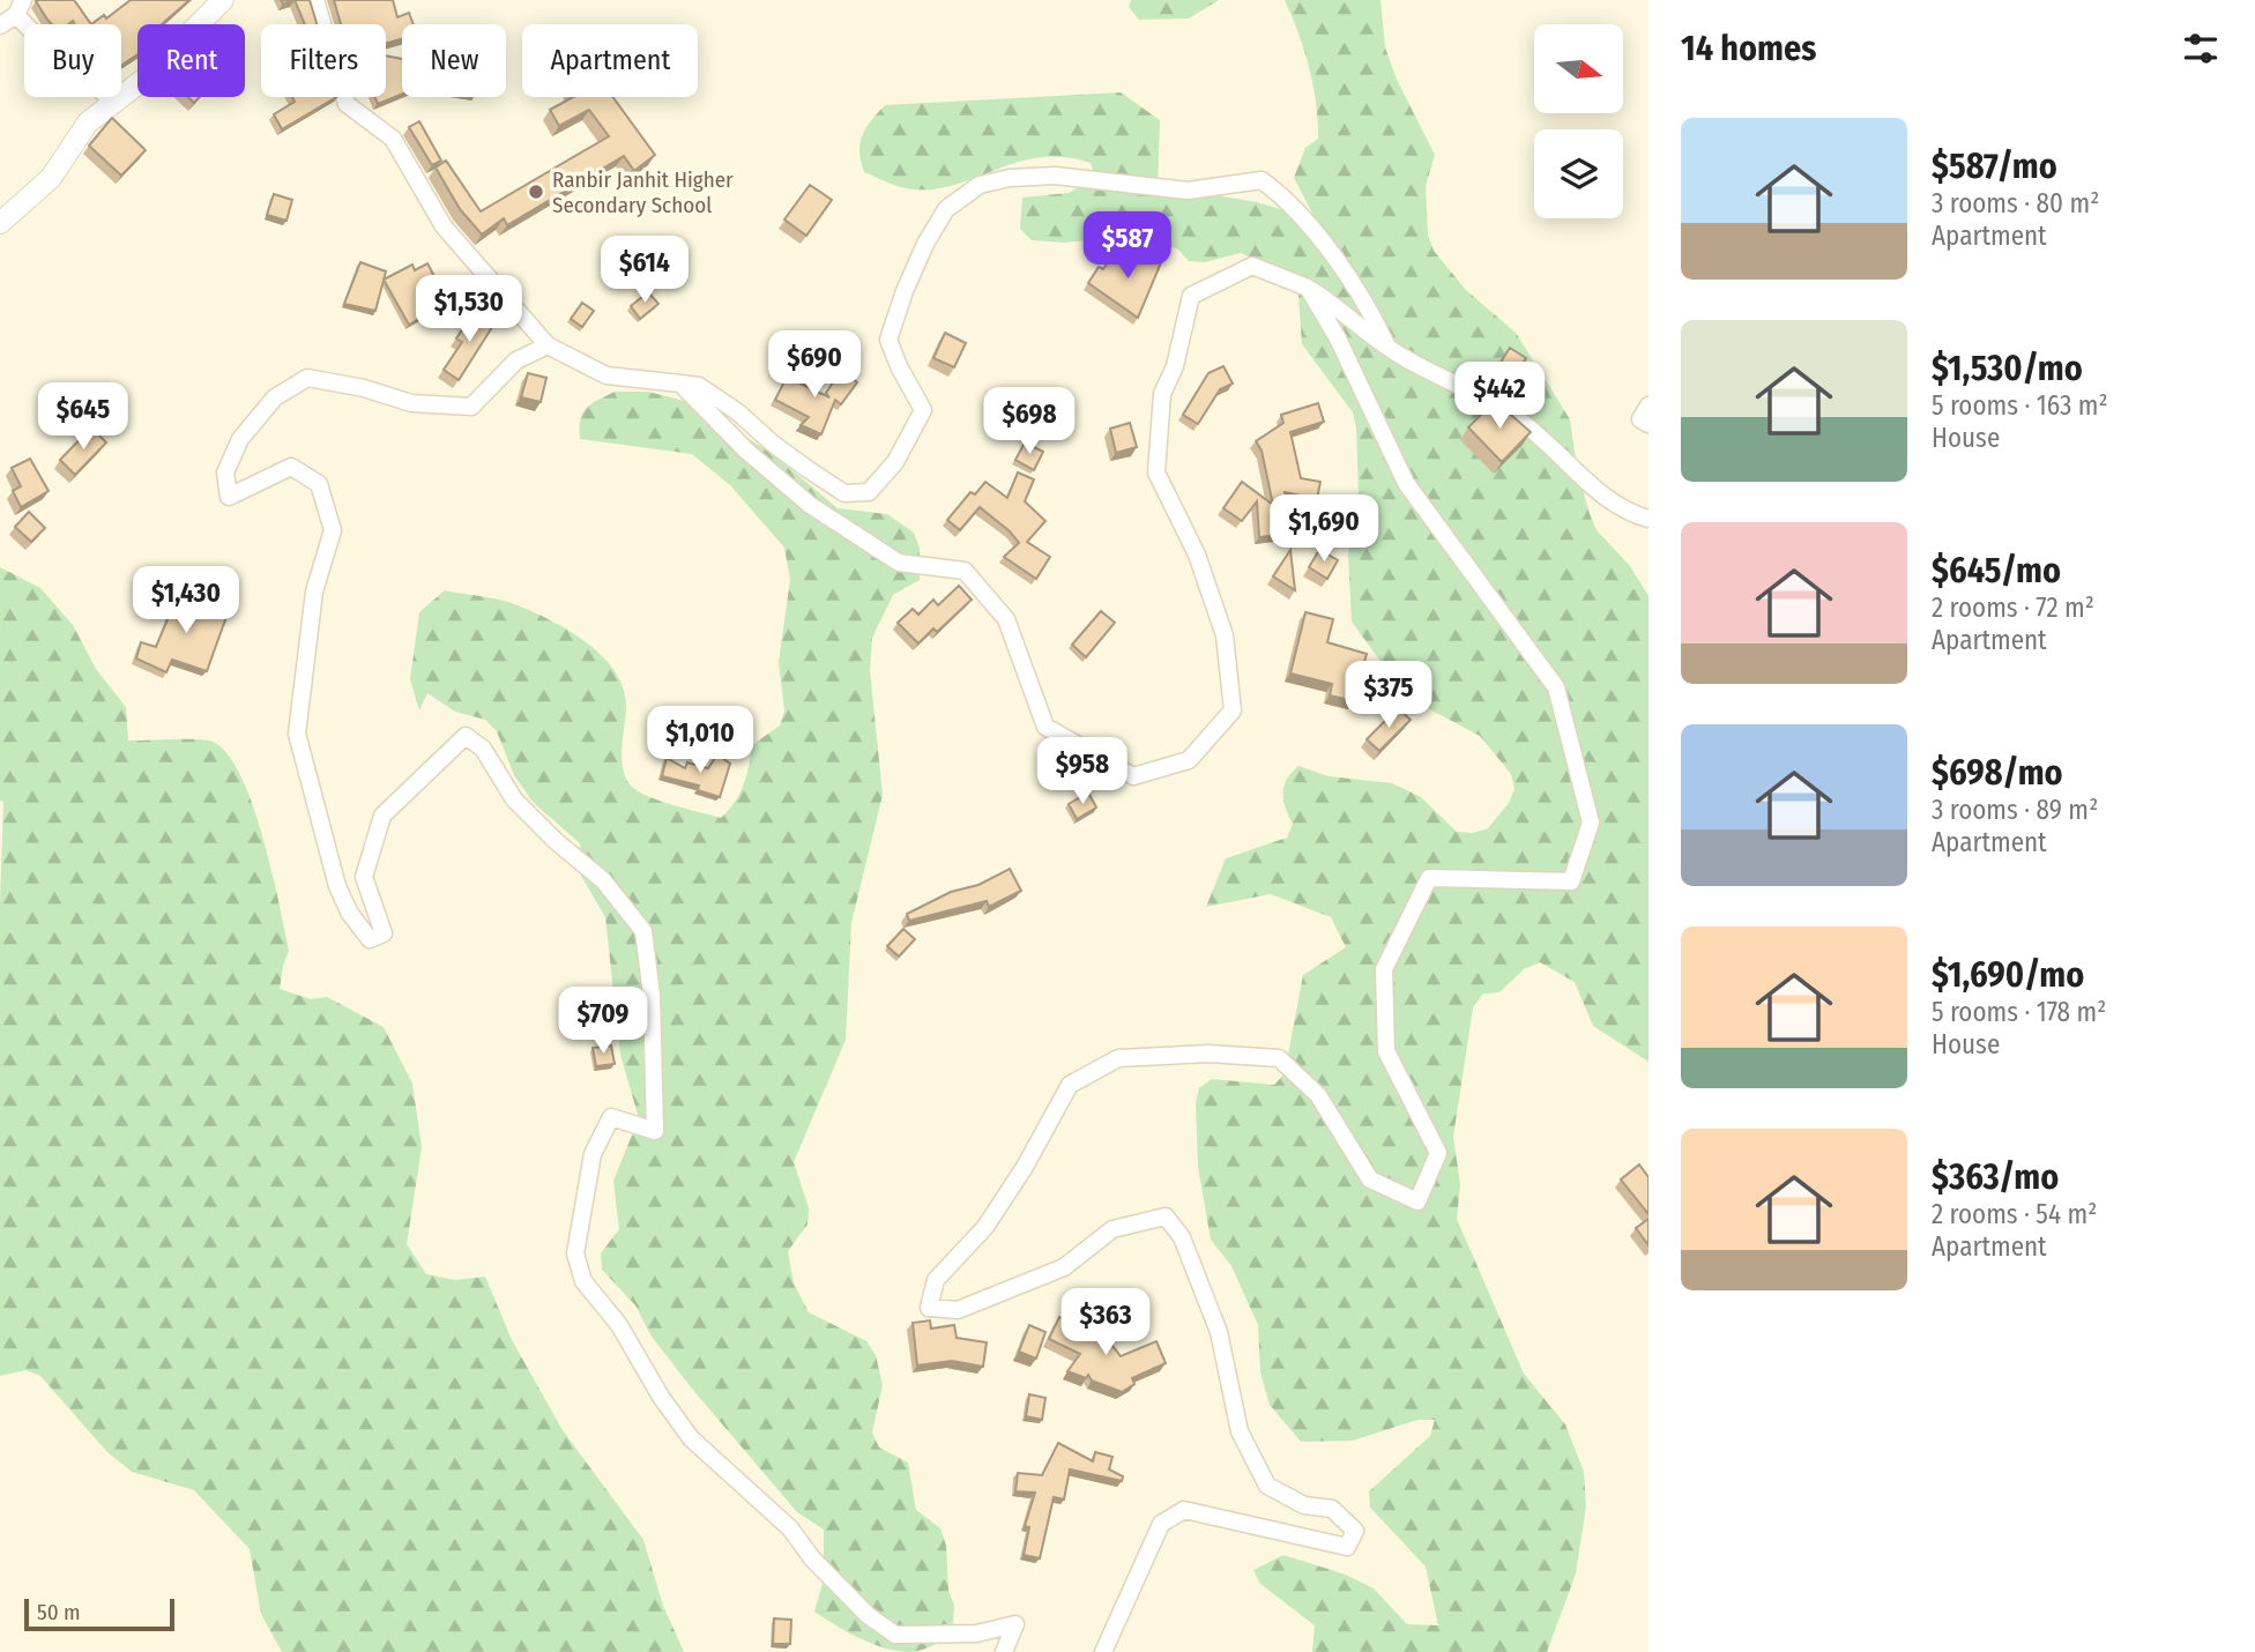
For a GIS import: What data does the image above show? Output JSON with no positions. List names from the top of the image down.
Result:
{
  "places": ["Ranbir Janhit Higher Secondary School"],
  "scale_bar": "50 m",
  "north": "right",
  "page": {
    "heading": "14 homes",
    "chip": [
      "Buy",
      "Rent",
      "Filters",
      "New",
      "Apartment"
    ],
    "list": [
      {
        "name": "$587/mo",
        "note": "3 rooms · 80 m² · Apartment"
      },
      {
        "name": "$1,530/mo",
        "note": "5 rooms · 163 m² · House"
      },
      {
        "name": "$645/mo",
        "note": "2 rooms · 72 m² · Apartment"
      },
      {
        "name": "$698/mo",
        "note": "3 rooms · 89 m² · Apartment"
      },
      {
        "name": "$1,690/mo",
        "note": "5 rooms · 178 m² · House"
      },
      {
        "name": "$363/mo",
        "note": "2 rooms · 54 m² · Apartment"
      }
    ],
    "price": [
      "$587",
      "$614",
      "$1,530",
      "$690",
      "$442",
      "$645",
      "$698",
      "$1,690",
      "$1,430",
      "$375",
      "$1,010",
      "$958",
      "$709",
      "$363"
    ],
    "scale": "50 m"
  }
}
